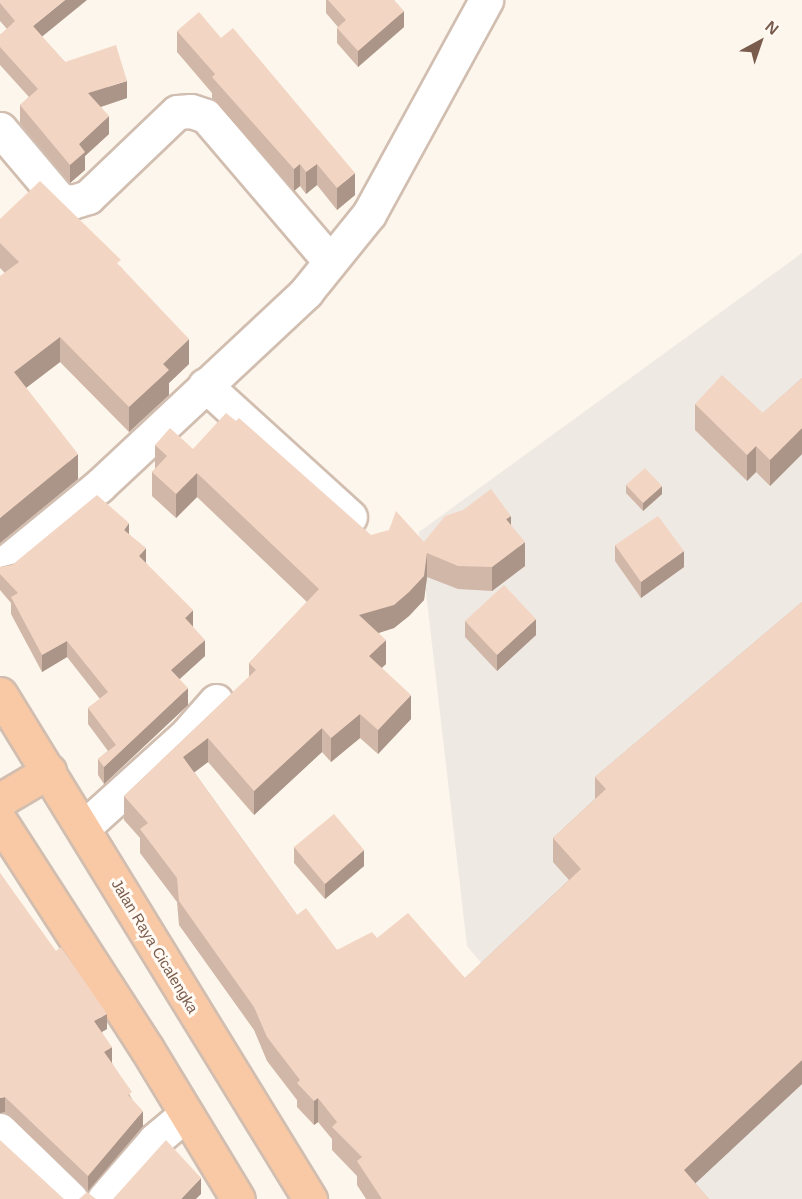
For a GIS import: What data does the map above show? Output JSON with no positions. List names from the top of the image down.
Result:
{
  "streets": {
    "highway": ["Jalan Raya Cicalengka"]
  },
  "north": "top right"
}
